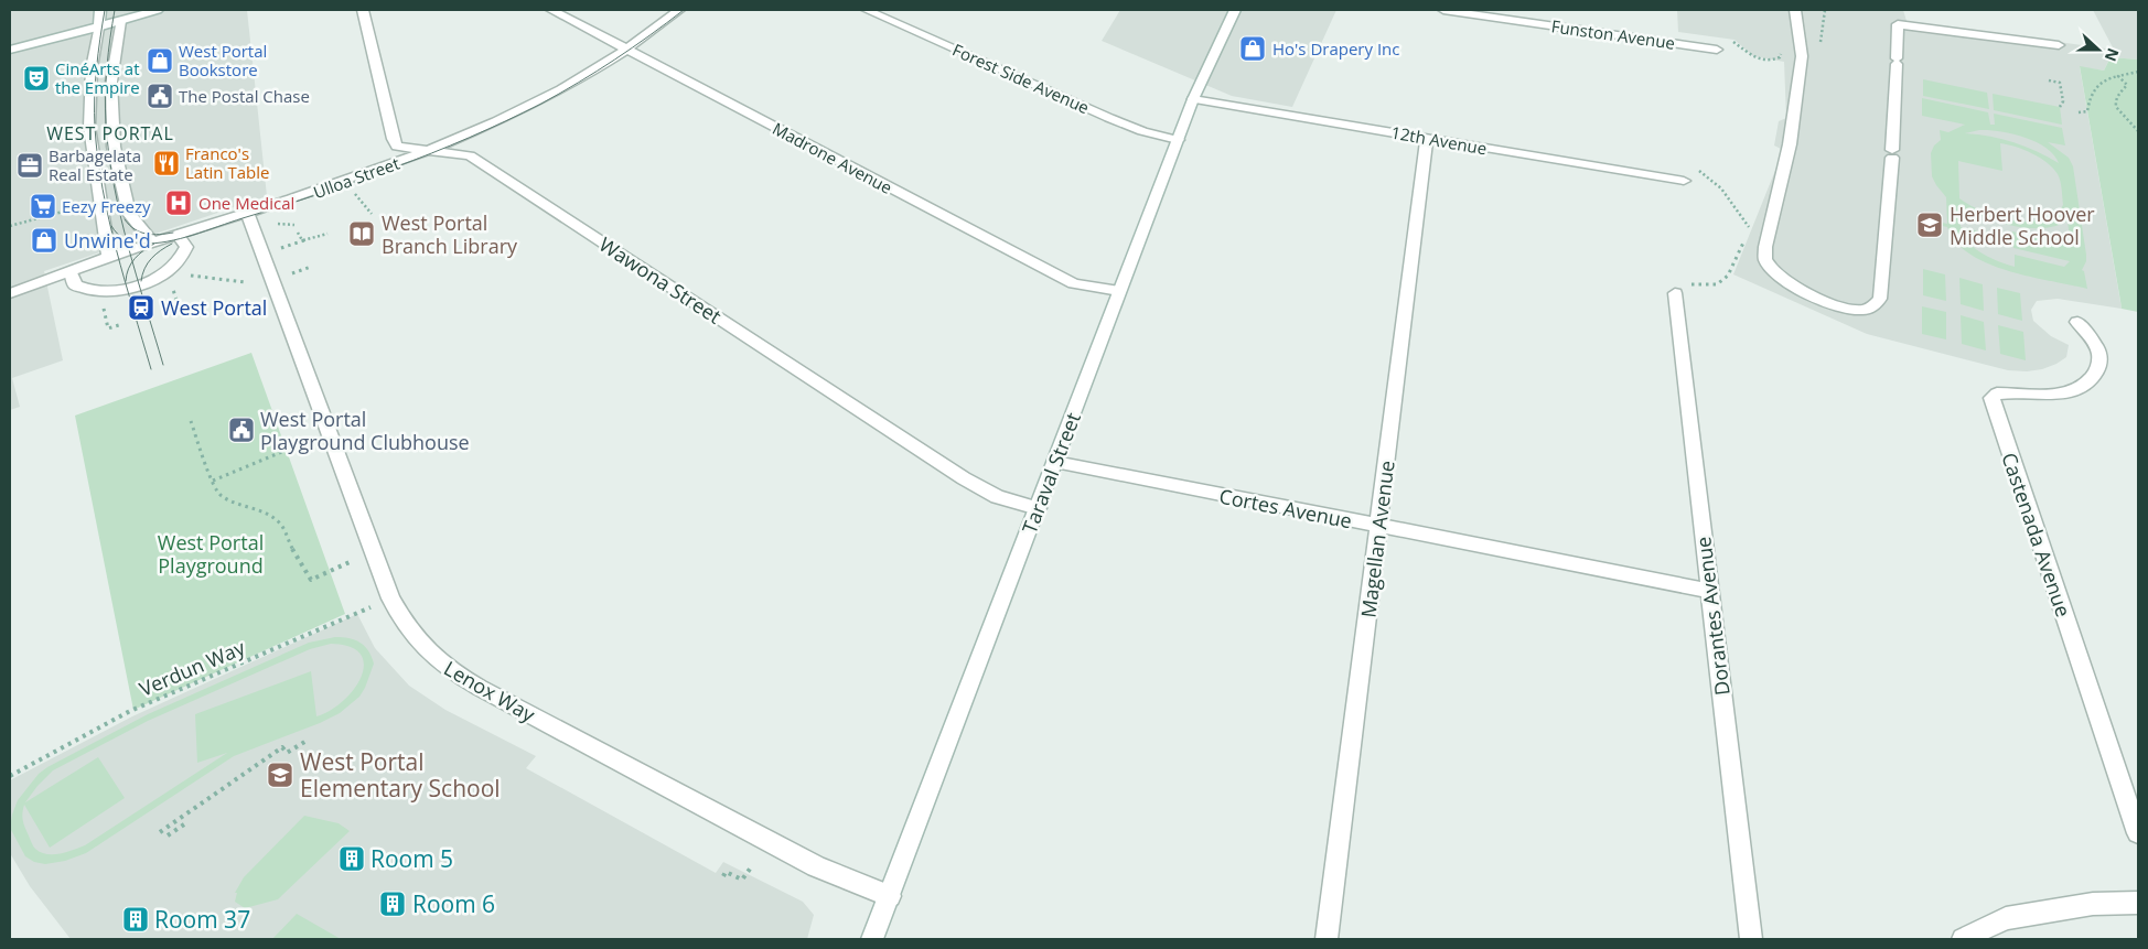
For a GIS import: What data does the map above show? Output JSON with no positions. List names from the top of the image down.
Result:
{
  "streets": {
    "street": [
      "Funston Avenue",
      "Forest Side Avenue",
      "12th Avenue",
      "Madrone Avenue",
      "Ulloa Street",
      "Wawona Street",
      "Taraval Street",
      "Cortes Avenue",
      "Castenada Avenue",
      "Magellan Avenue",
      "Dorantes Avenue",
      "Lenox Way"
    ],
    "path": ["Verdun Way"]
  },
  "crossings": [
    ["Forest Side Avenue", "Taraval Street"],
    ["12th Avenue", "Taraval Street"],
    ["12th Avenue", "Magellan Avenue"],
    ["Madrone Avenue", "Ulloa Street"],
    ["Madrone Avenue", "Taraval Street"],
    ["Ulloa Street", "Wawona Street"],
    ["Ulloa Street", "Lenox Way"],
    ["Wawona Street", "Taraval Street"],
    ["Taraval Street", "Cortes Avenue"],
    ["Taraval Street", "Lenox Way"],
    ["Cortes Avenue", "Magellan Avenue"],
    ["Cortes Avenue", "Dorantes Avenue"],
    ["Verdun Way", "Lenox Way"]
  ],
  "districts": ["WEST PORTAL"],
  "parks": ["West Portal Playground"],
  "places": {
    "shop": ["Ho's Drapery Inc", "West Portal Bookstore", "Unwine'd"],
    "theatre": ["CinéArts at the Empire"],
    "public building": ["The Postal Chase", "West Portal Playground Clubhouse"],
    "restaurant": ["Franco's Latin Table"],
    "office": ["Barbagelata Real Estate"],
    "hospital": ["One Medical"],
    "supermarket": ["Eezy Freezy"],
    "school or university": ["Herbert Hoover Middle School", "West Portal Elementary School"],
    "library": ["West Portal Branch Library"],
    "station": ["West Portal"],
    "building": ["Room 5", "Room 6", "Room 37"]
  },
  "north": "right"
}
